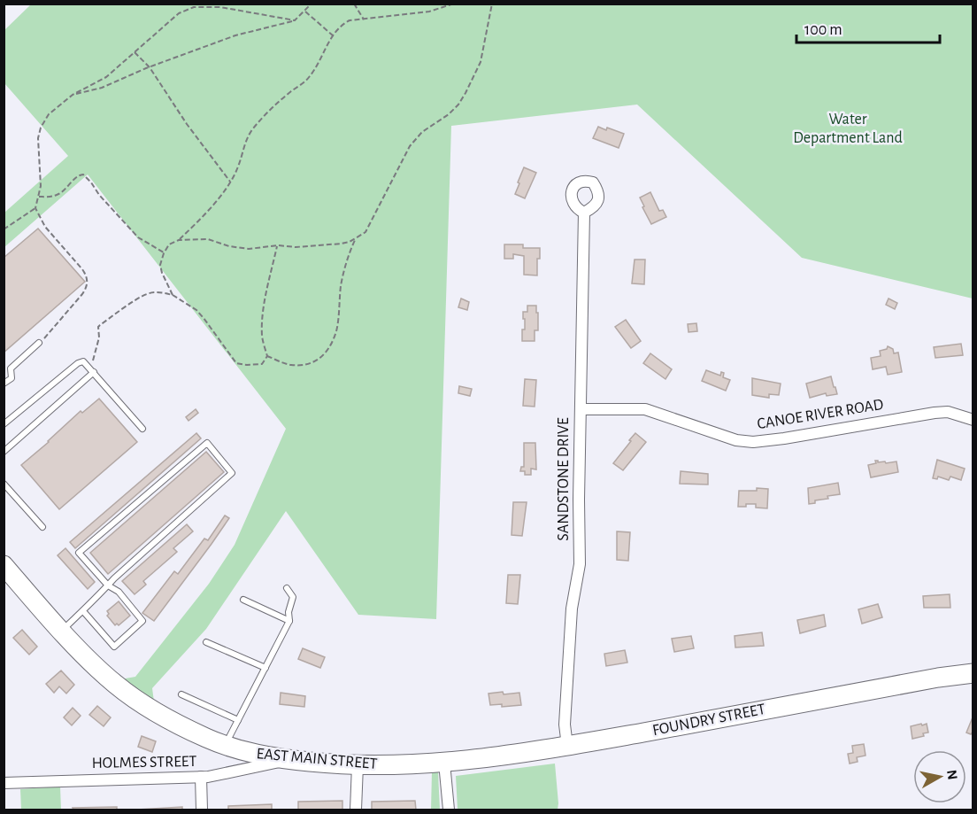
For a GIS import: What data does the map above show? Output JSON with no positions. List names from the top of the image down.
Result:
{
  "streets": {
    "highway": ["FOUNDRY STREET", "EAST MAIN STREET"],
    "street": ["CANOE RIVER ROAD", "SANDSTONE DRIVE", "HOLMES STREET"]
  },
  "crossings": [
    ["CANOE RIVER ROAD", "SANDSTONE DRIVE"],
    ["SANDSTONE DRIVE", "FOUNDRY STREET"],
    ["FOUNDRY STREET", "EAST MAIN STREET"],
    ["EAST MAIN STREET", "HOLMES STREET"]
  ],
  "parks": ["Water Department Land"],
  "scale_bar": "100 m",
  "north": "right"
}
